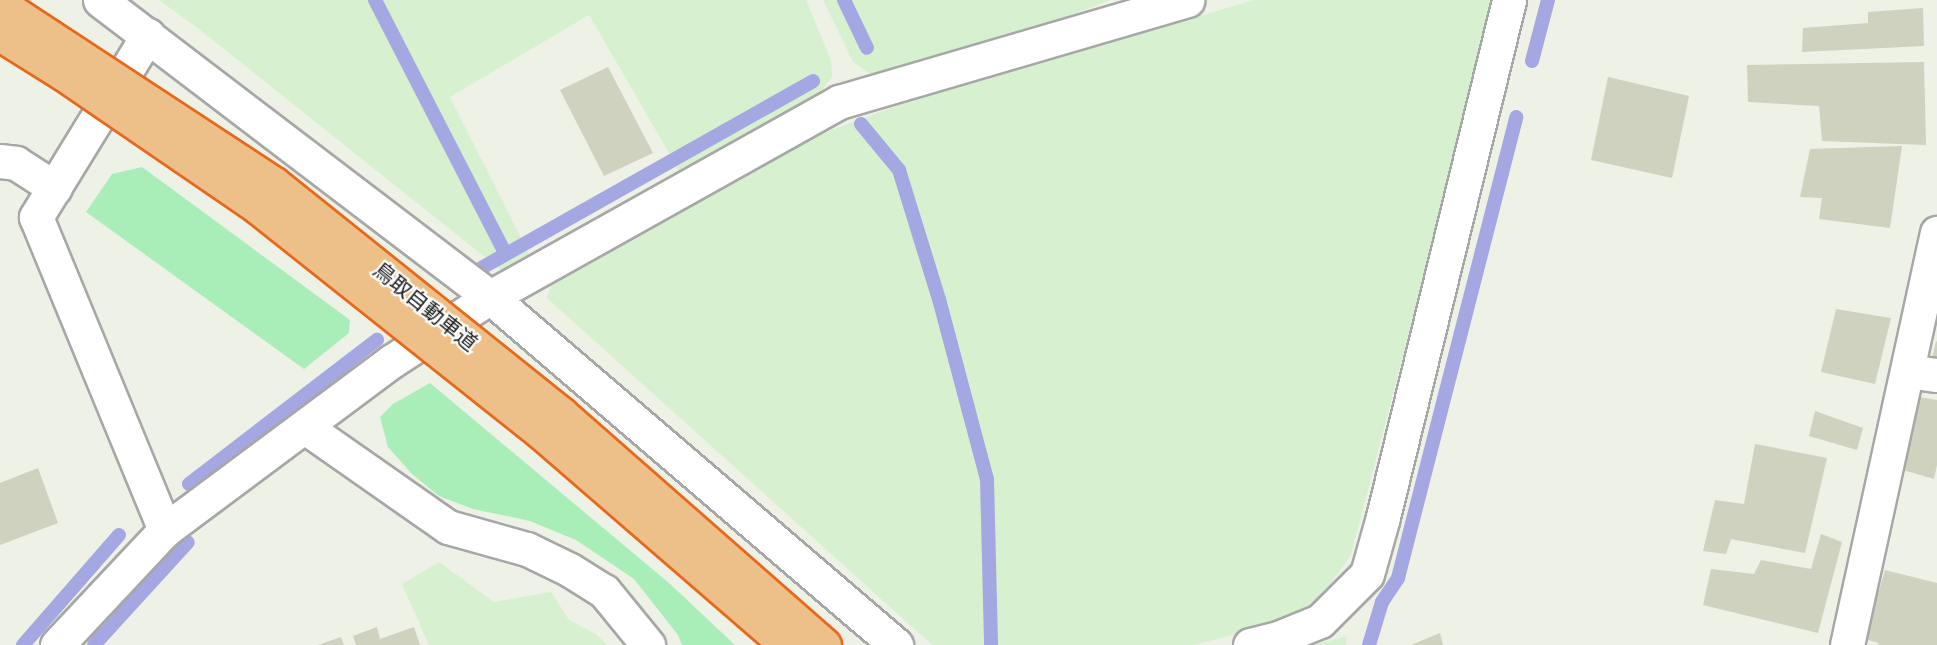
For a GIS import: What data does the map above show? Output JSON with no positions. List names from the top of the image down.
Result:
{
  "streets": {
    "highway": ["鳥取自動車道"]
  }
}
